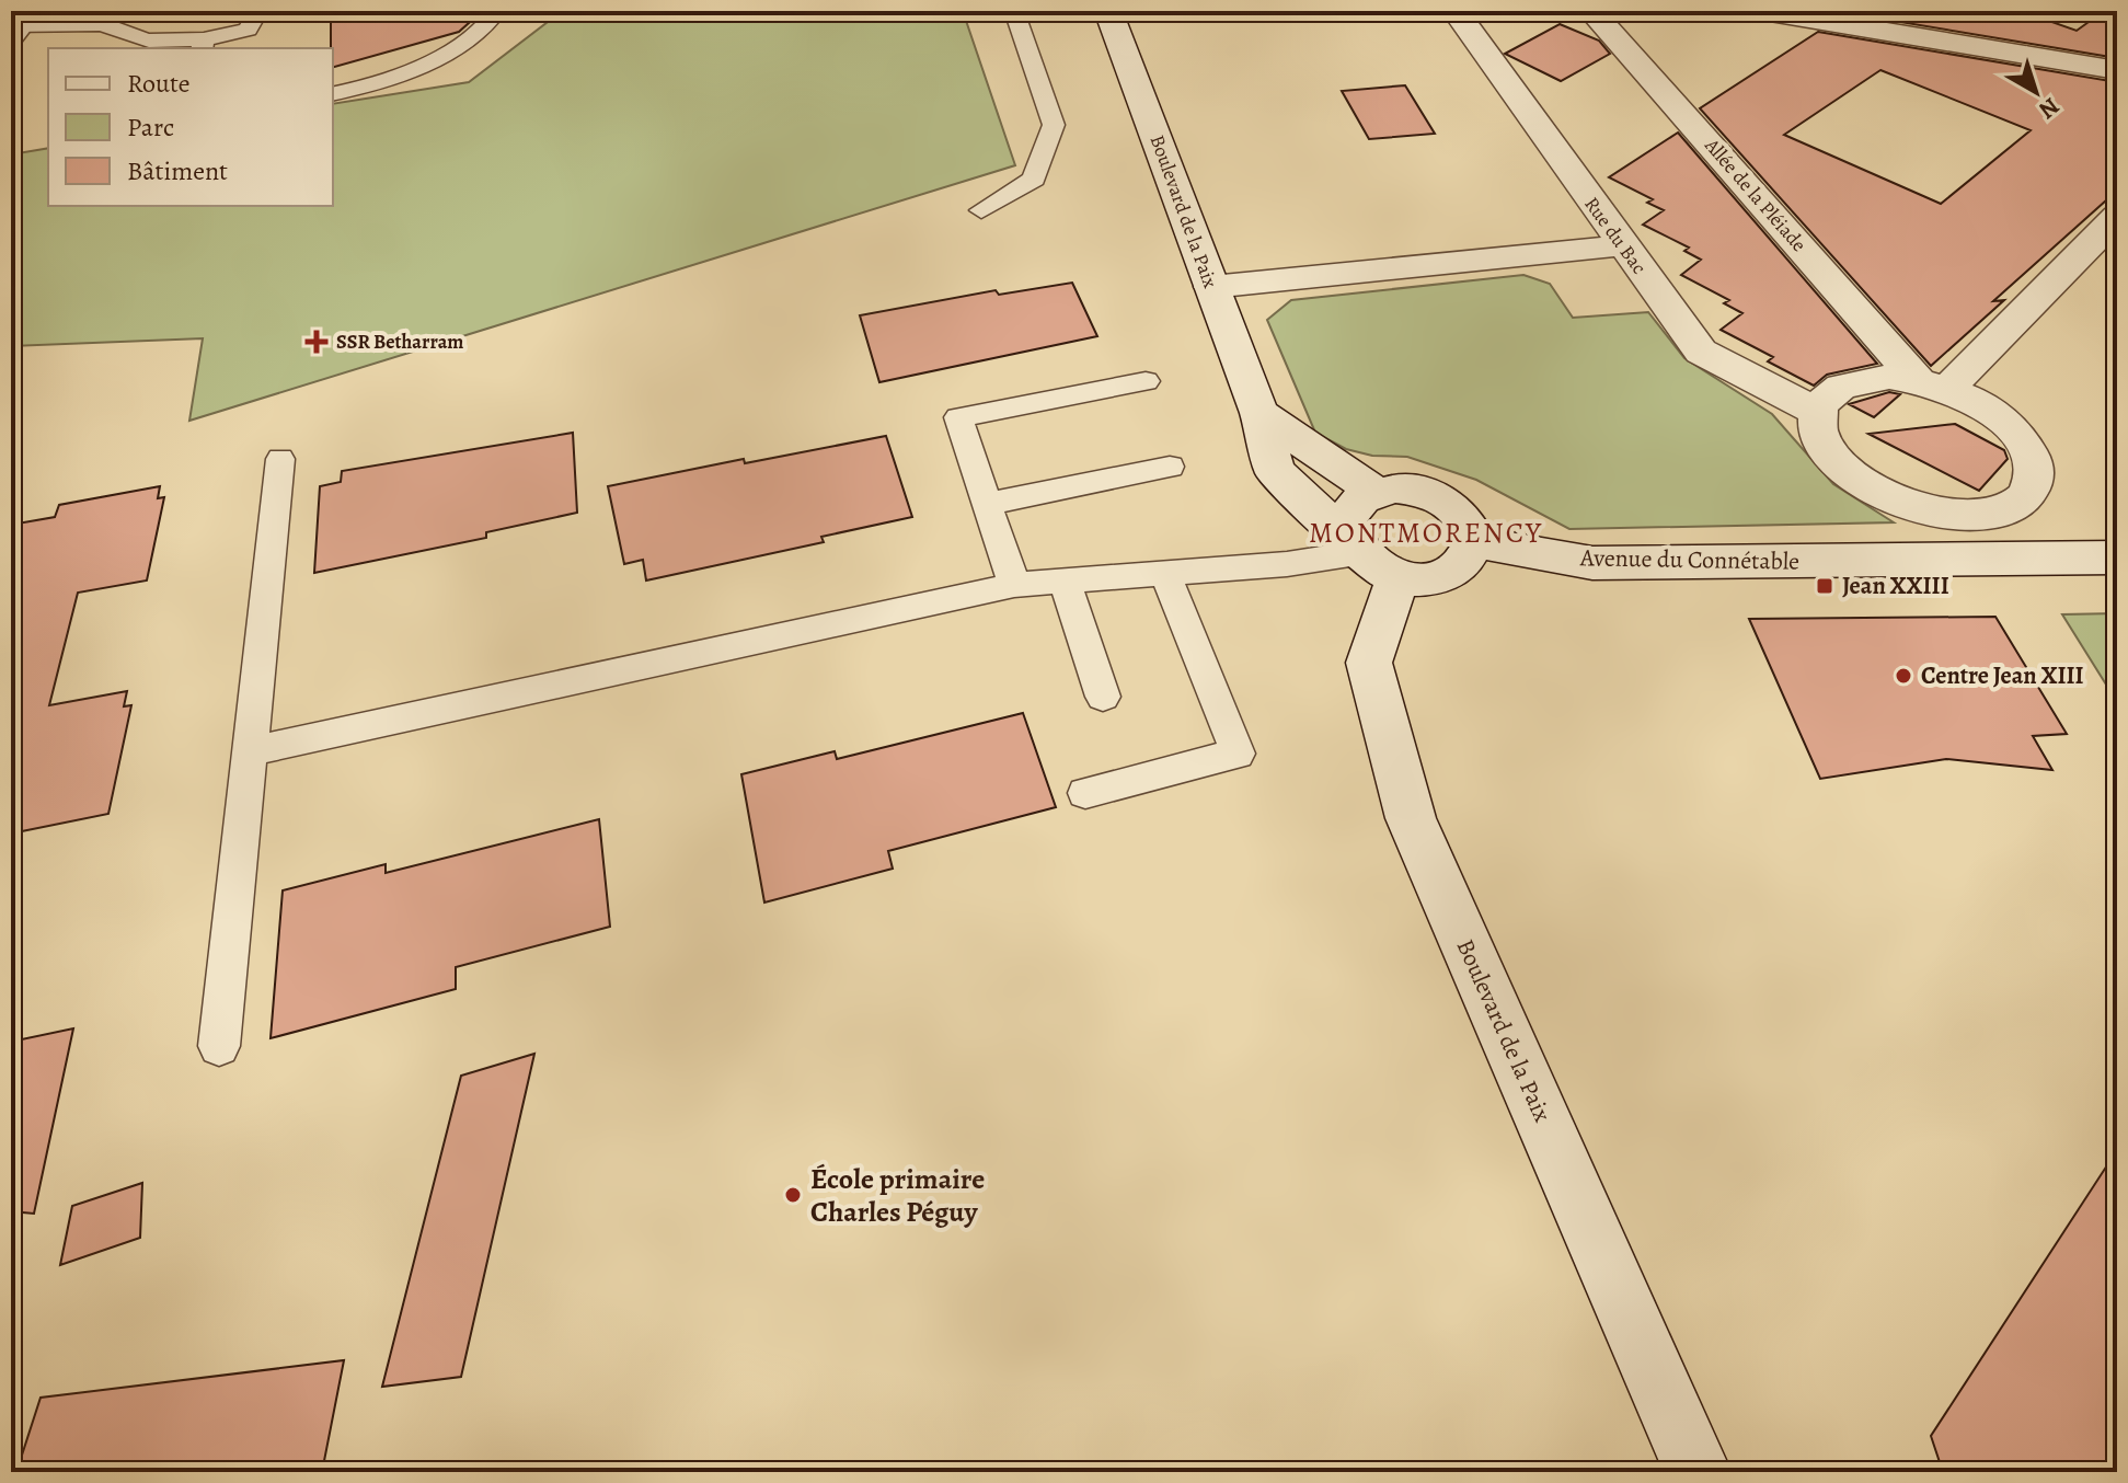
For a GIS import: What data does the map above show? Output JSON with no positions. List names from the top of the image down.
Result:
{
  "streets": {
    "street": [
      "Allée de la Pléiade",
      "Boulevard de la Paix",
      "Rue du Bac",
      "Avenue du Connétable"
    ]
  },
  "crossings": [
    ["Boulevard de la Paix", "Avenue du Connétable"]
  ],
  "districts": ["MONTMORENCY"],
  "places": {
    "health": ["SSR Betharram"],
    "transit": ["Jean XXIII"],
    "other": ["Centre Jean XIII", "École primaire Charles Péguy"]
  },
  "legend": ["Route", "Parc", "Bâtiment"],
  "north": "bottom right"
}
